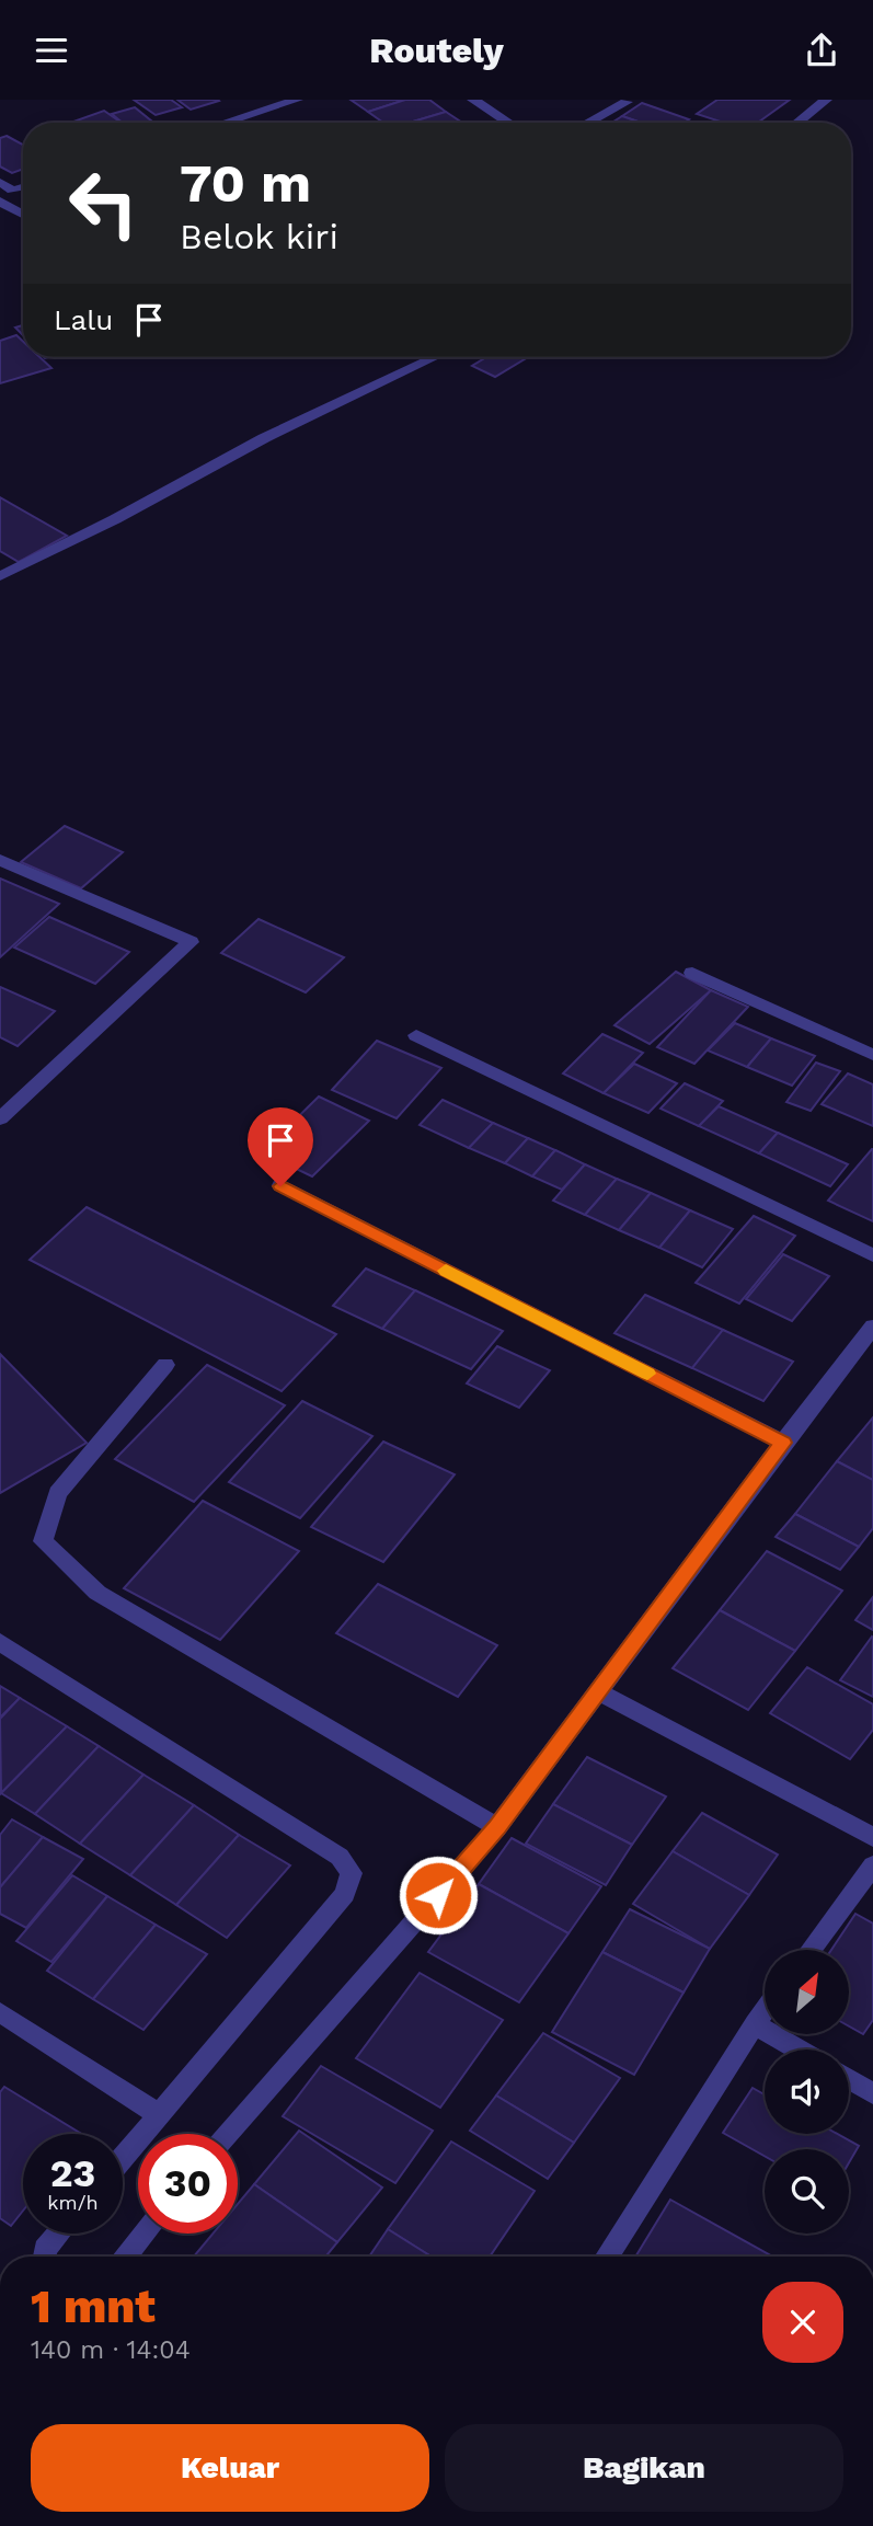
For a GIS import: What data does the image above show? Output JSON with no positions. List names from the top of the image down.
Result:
{
  "north": "top right",
  "page": {
    "header": "Routely",
    "turn": ["70 m", "Belok kiri"],
    "then": "Lalu",
    "speed": "23 km/h",
    "limit": "30",
    "heading": ["1 mnt", "140 m · 14:04"],
    "buttons": ["Keluar", "Bagikan"]
  }
}
